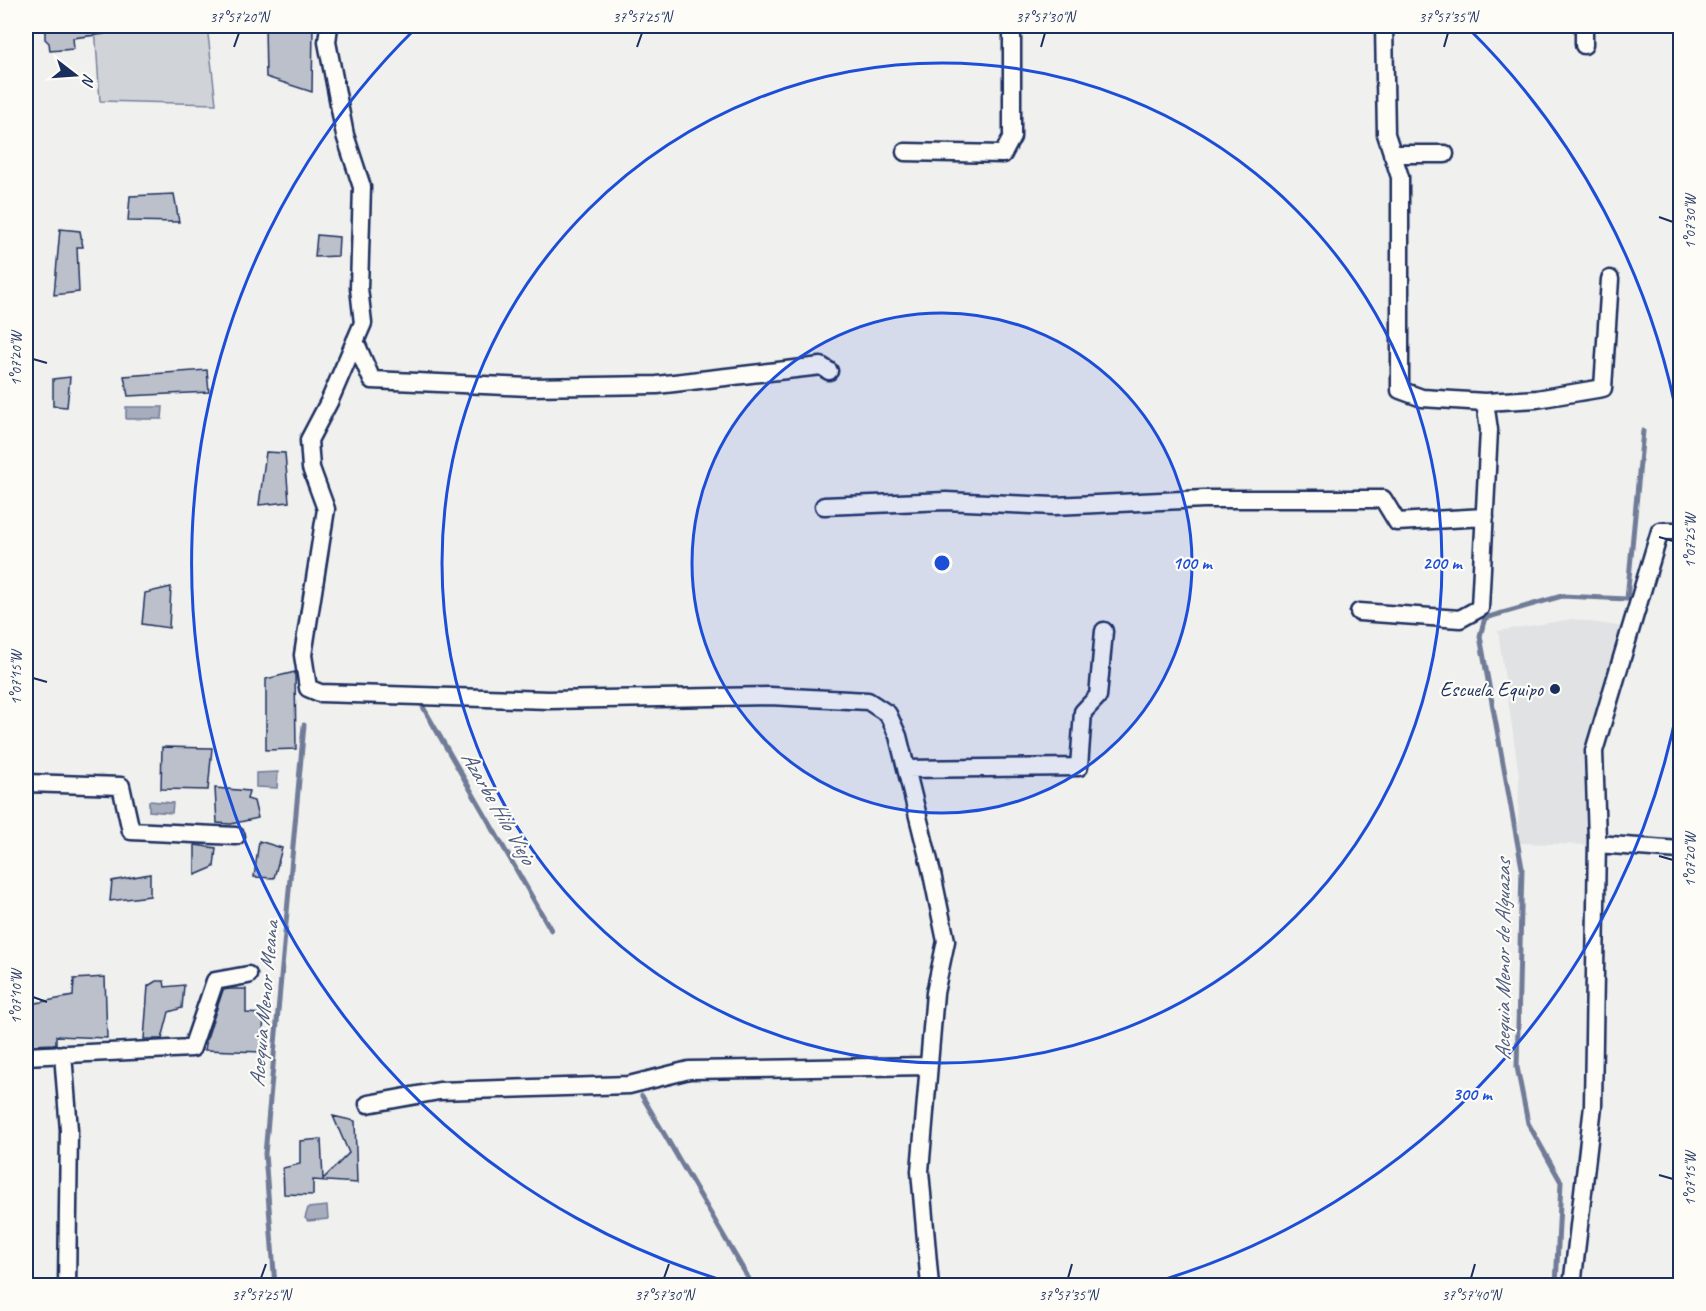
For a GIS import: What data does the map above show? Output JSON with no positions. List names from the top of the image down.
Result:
{
  "water": ["Azarbe Hilo Viejo", "Acequia Menor de Alguazas", "Acequia Menor Meana"],
  "places": ["Escuela Equipo"],
  "north": "right",
  "coordinates": [
    "37°57'20\"N",
    "37°57'25\"N",
    "37°57'30\"N",
    "37°57'35\"N",
    "1°07'30\"W",
    "1°07'20\"W",
    "1°07'25\"W",
    "1°07'15\"W",
    "1°07'10\"W",
    "37°57'40\"N"
  ],
  "rings": ["100 m", "200 m", "300 m"]
}
